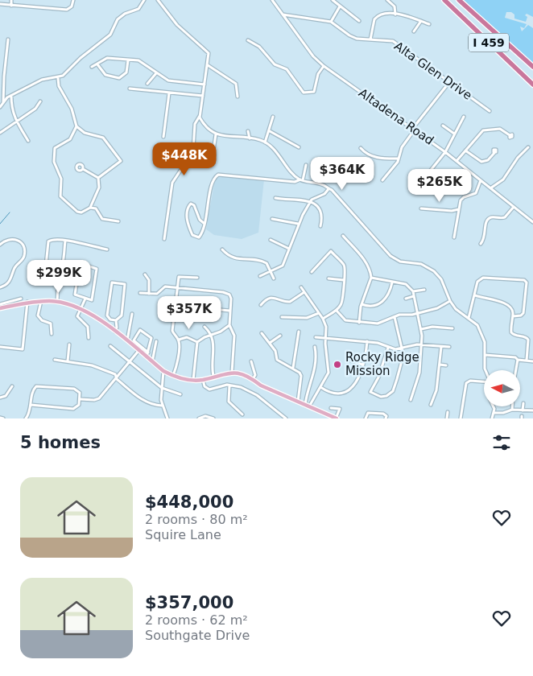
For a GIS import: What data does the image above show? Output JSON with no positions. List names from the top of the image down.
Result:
{
  "streets": {
    "highway": ["I 459"],
    "street": ["Alta Glen Drive", "Altadena Road"]
  },
  "crossings": [
    ["Alta Glen Drive", "Altadena Road"]
  ],
  "places": ["Rocky Ridge Mission"],
  "north": "left",
  "page": {
    "price": [
      "$448K",
      "$364K",
      "$265K",
      "$299K",
      "$357K"
    ],
    "heading": "5 homes",
    "list": [
      {
        "name": "$448,000",
        "note": "2 rooms · 80 m² · Squire Lane"
      },
      {
        "name": "$357,000",
        "note": "2 rooms · 62 m² · Southgate Drive"
      }
    ]
  }
}
